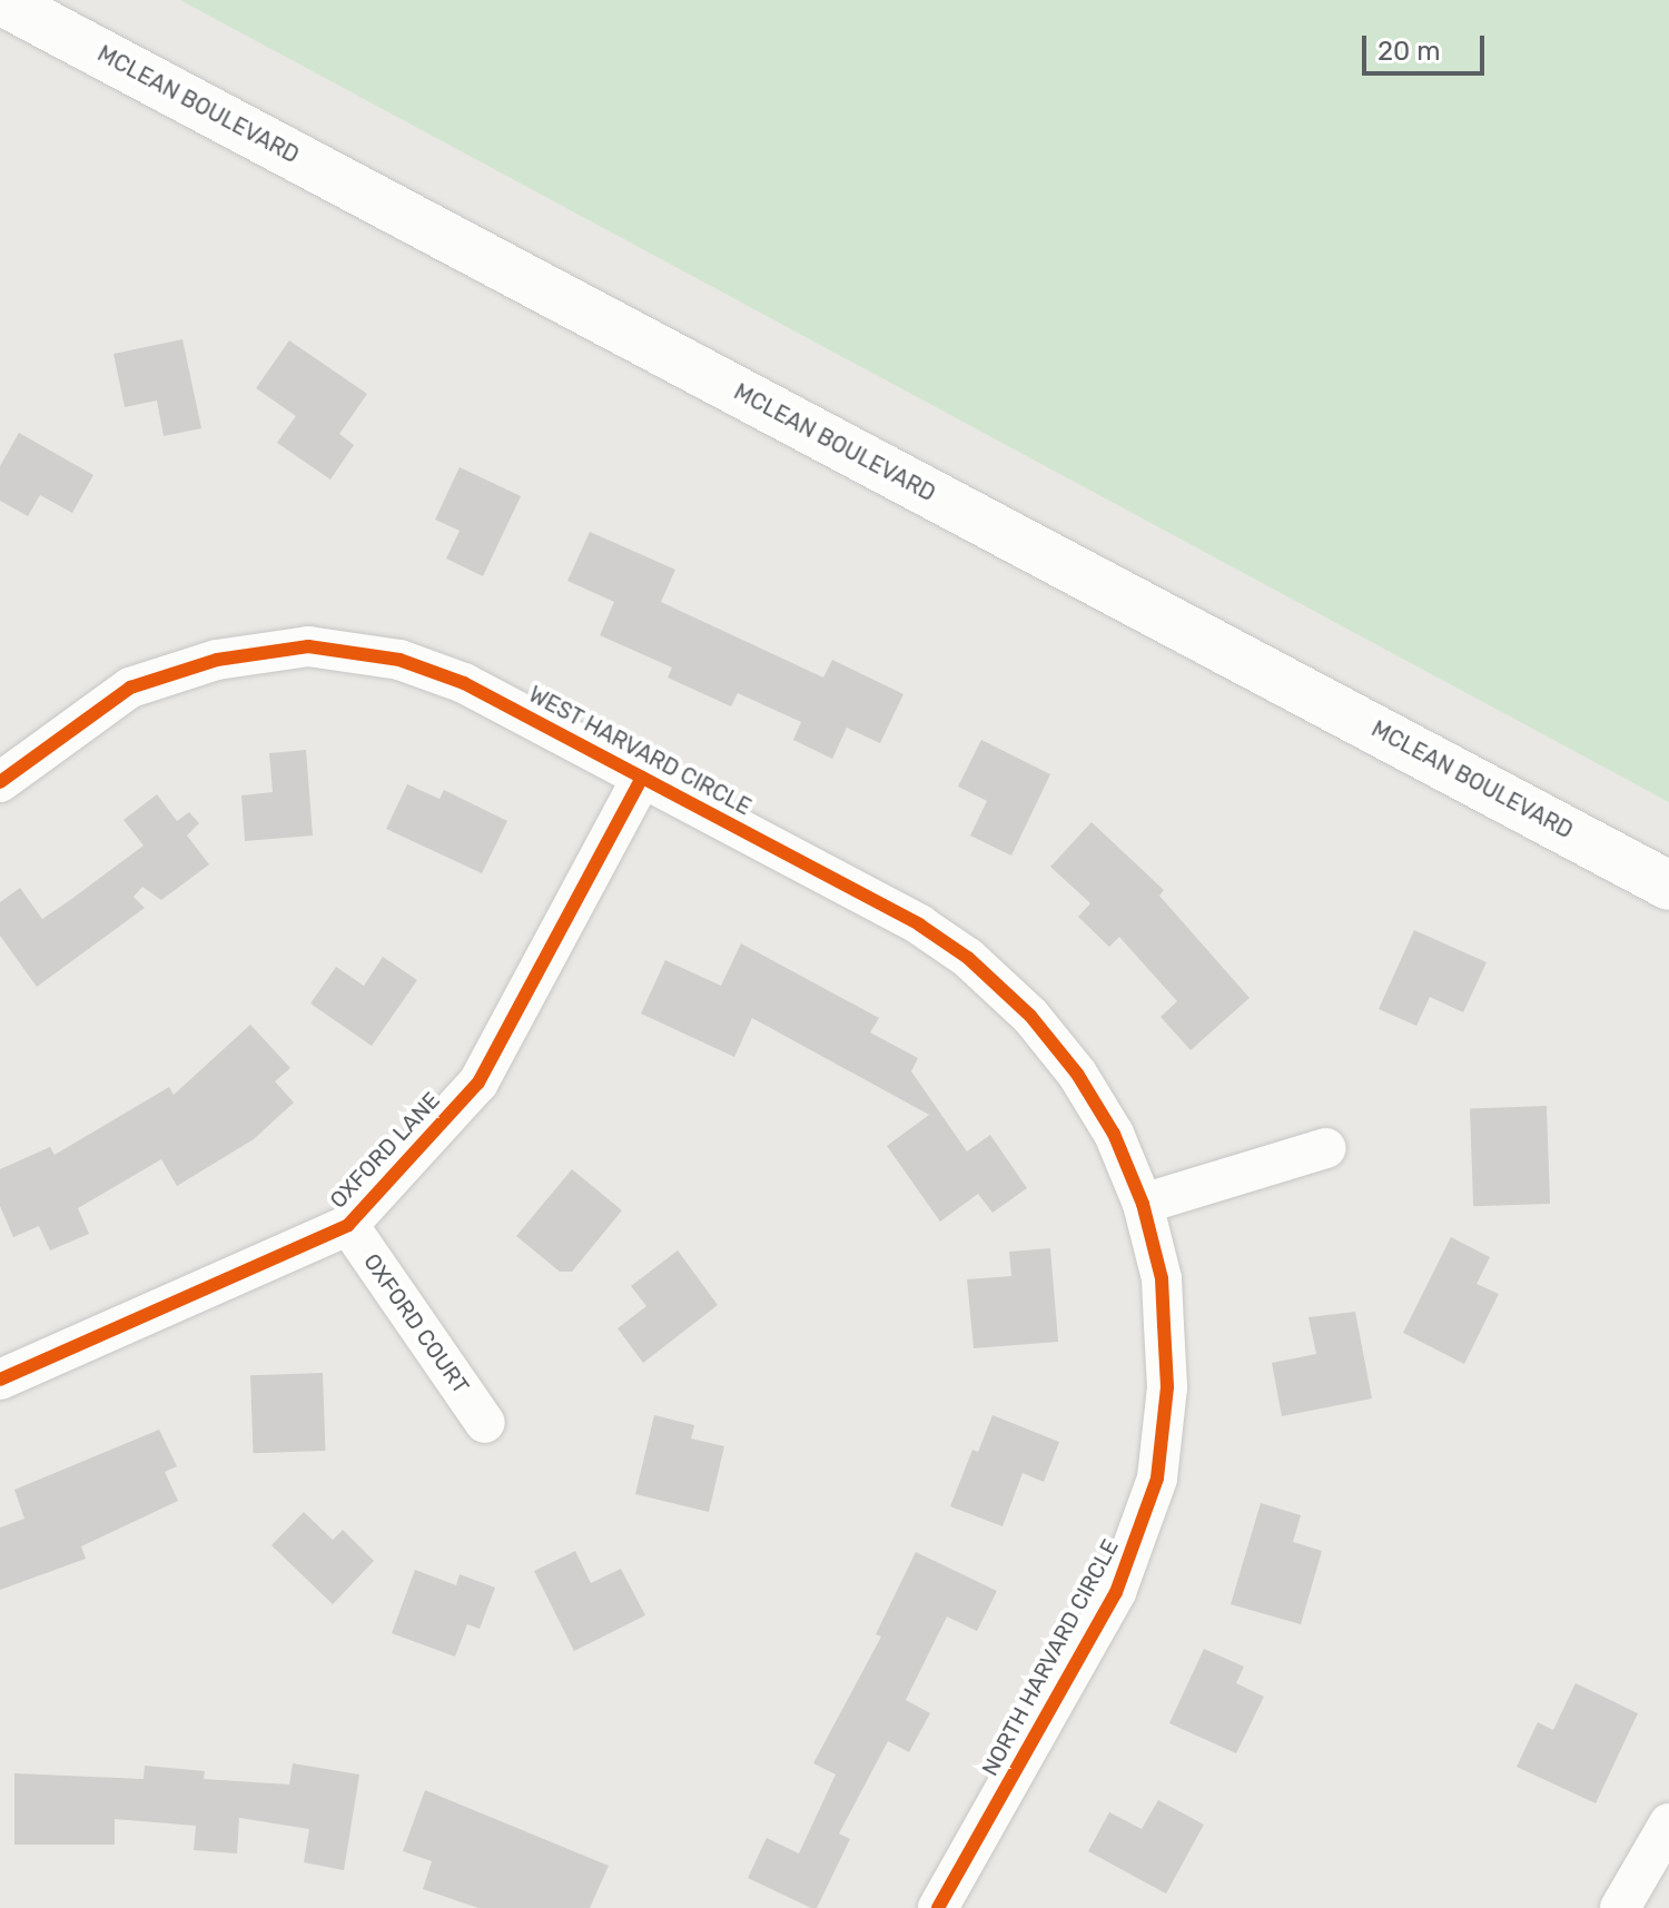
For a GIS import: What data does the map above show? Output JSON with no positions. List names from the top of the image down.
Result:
{
  "streets": {
    "main road": ["MCLEAN BOULEVARD"],
    "street": [
      "WEST HARVARD CIRCLE",
      "OXFORD LANE",
      "OXFORD COURT",
      "NORTH HARVARD CIRCLE"
    ]
  },
  "crossings": [
    ["WEST HARVARD CIRCLE", "OXFORD LANE"],
    ["WEST HARVARD CIRCLE", "NORTH HARVARD CIRCLE"],
    ["OXFORD LANE", "OXFORD COURT"]
  ],
  "scale_bar": "20 m"
}
